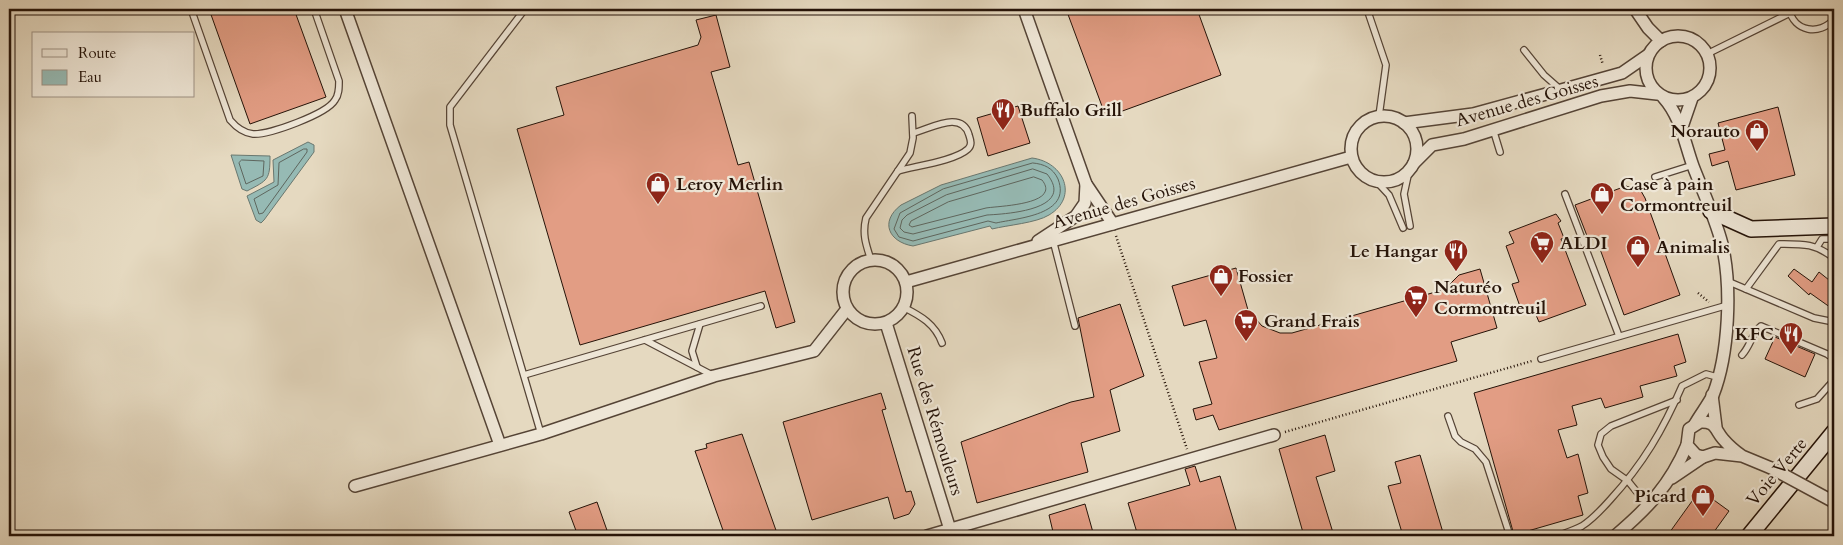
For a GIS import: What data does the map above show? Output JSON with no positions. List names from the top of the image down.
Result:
{
  "streets": {
    "main road": ["Voie Verte"],
    "street": ["Avenue des Goisses", "Rue des Rémouleurs"]
  },
  "crossings": [
    ["Avenue des Goisses", "Rue des Rémouleurs"]
  ],
  "places": {
    "restaurant": ["Buffalo Grill", "Le Hangar", "KFC"],
    "shop": [
      "Norauto",
      "Leroy Merlin",
      "Case à pain Cormontreuil",
      "Animalis",
      "Fossier",
      "Picard"
    ],
    "supermarket": ["ALDI", "Naturéo Cormontreuil", "Grand Frais"]
  },
  "legend": ["Route", "Eau"]
}
